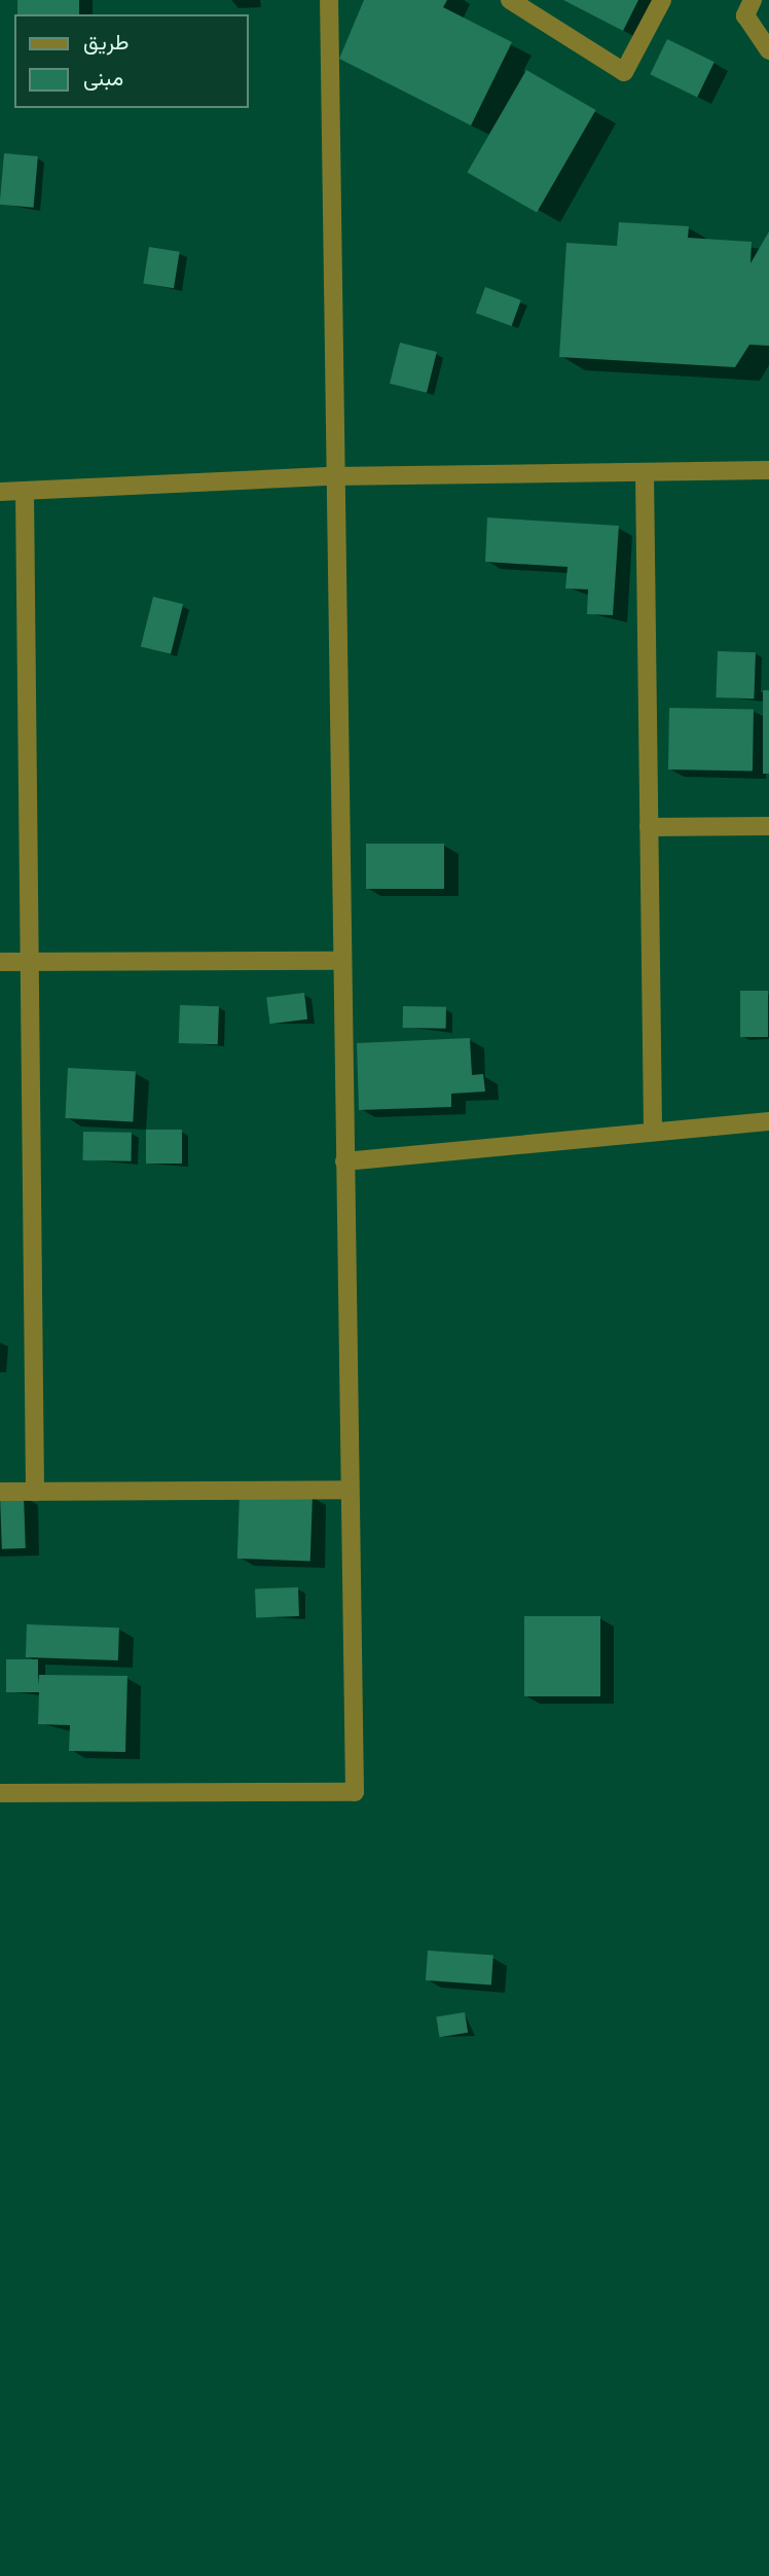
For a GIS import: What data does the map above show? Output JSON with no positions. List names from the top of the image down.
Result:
{
  "legend": ["طريق", "مبنى"]
}
